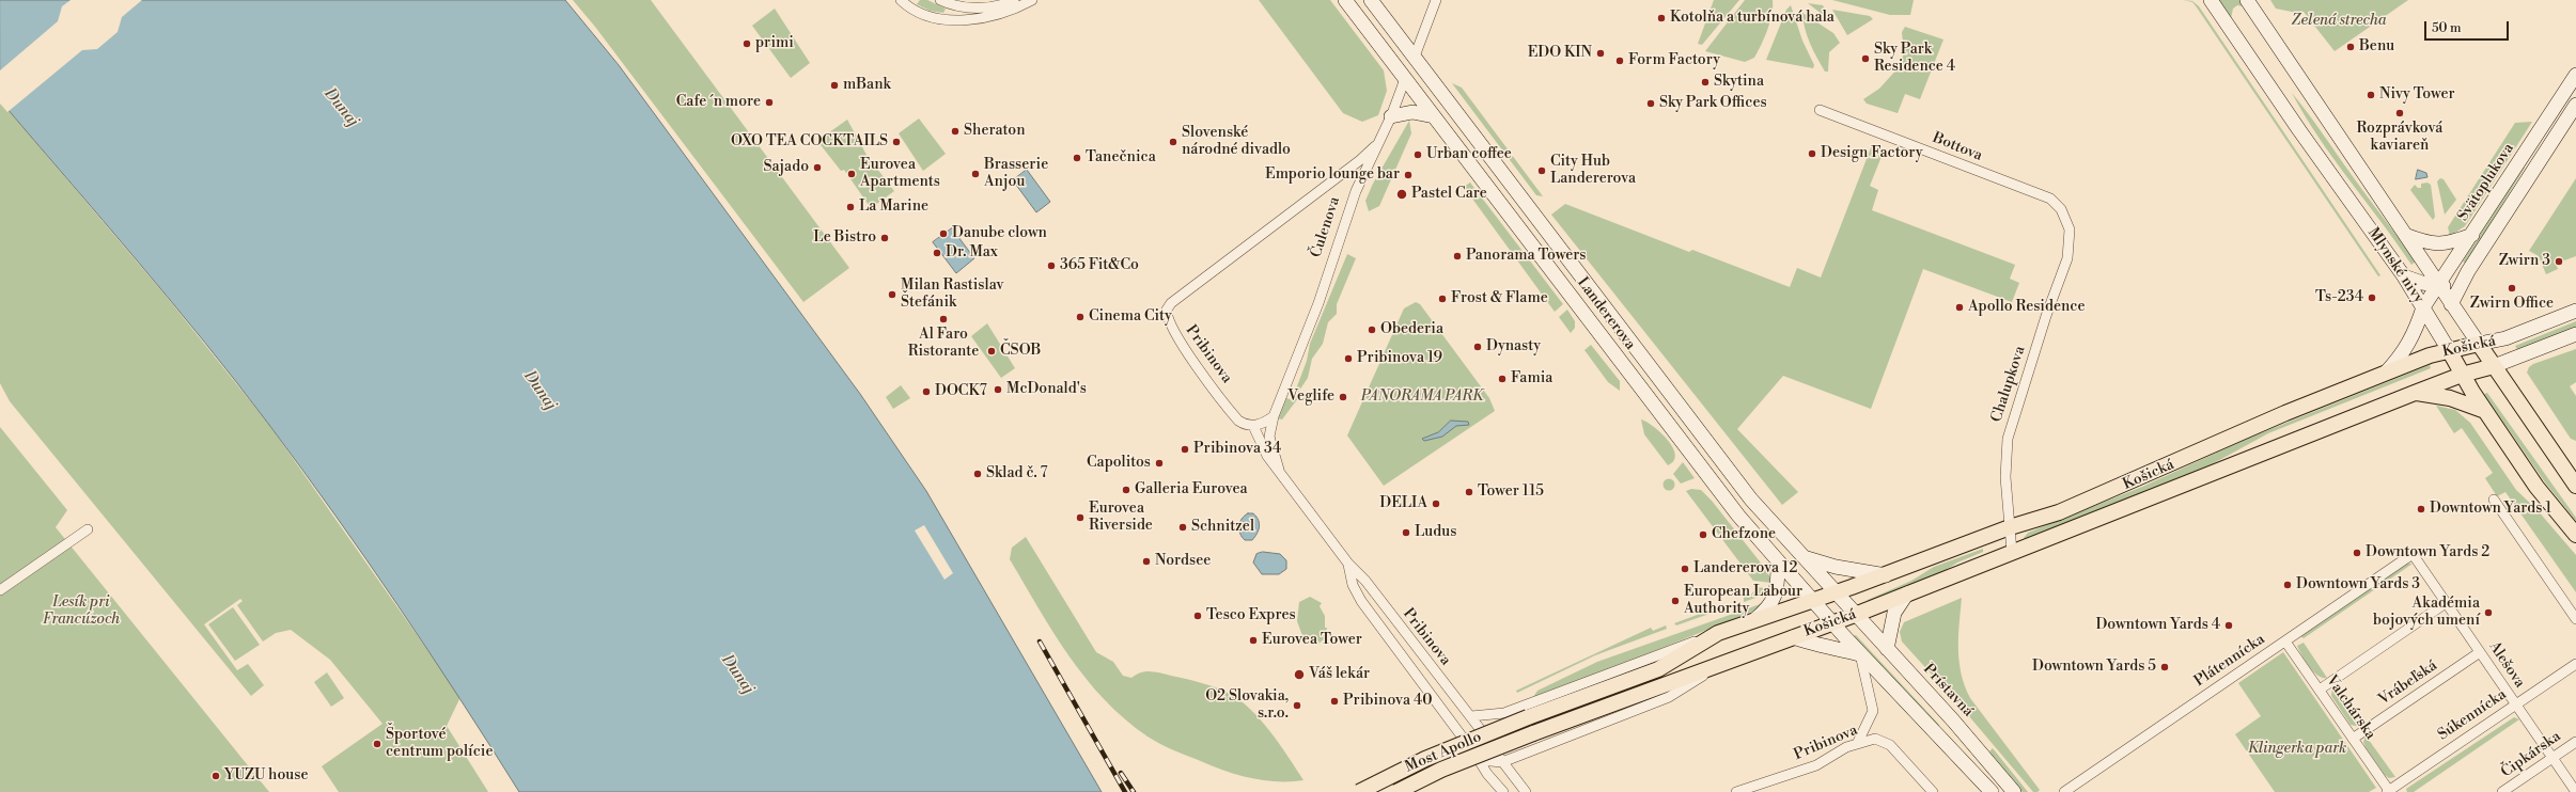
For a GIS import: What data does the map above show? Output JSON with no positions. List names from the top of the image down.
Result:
{
  "streets": {
    "main road": ["Mlynské nivy", "Košická", "Most Apollo"],
    "street": [
      "Bottova",
      "Svätoplukova",
      "Čulenova",
      "Landererova",
      "Pribinova",
      "Chalupkova",
      "Plátennícka",
      "Alešova",
      "Vrábeľská",
      "Prístavná",
      "Valchárska",
      "Súkennícka",
      "Čipkárska"
    ]
  },
  "crossings": [
    ["Bottova", "Chalupkova"],
    ["Svätoplukova", "Mlynské nivy"],
    ["Svätoplukova", "Košická"],
    ["Čulenova", "Landererova"],
    ["Čulenova", "Pribinova"],
    ["Mlynské nivy", "Košická"],
    ["Landererova", "Košická"],
    ["Landererova", "Prístavná"],
    ["Košická", "Pribinova"],
    ["Košická", "Chalupkova"],
    ["Košická", "Prístavná"],
    ["Košická", "Most Apollo"],
    ["Plátennícka", "Alešova"],
    ["Plátennícka", "Valchárska"],
    ["Alešova", "Vrábeľská"],
    ["Alešova", "Súkennícka"],
    ["Alešova", "Čipkárska"],
    ["Vrábeľská", "Valchárska"],
    ["Valchárska", "Súkennícka"]
  ],
  "water": ["Dunaj"],
  "parks": [
    "Zelená strecha",
    "PANORAMA PARK",
    "Lesík pri Francúzoch",
    "Klingerka park"
  ],
  "places": [
    "Kotolňa a turbínová hala",
    "primi",
    "Benu",
    "EDO KIN",
    "Sky Park Residence 4",
    "Form Factory",
    "Skytina",
    "mBank",
    "Nivy Tower",
    "Cafe ´n more",
    "Sky Park Offices",
    "Rozprávková kaviareň",
    "Sheraton",
    "OXO TEA COCKTAILS",
    "Slovenské národné divadlo",
    "Design Factory",
    "Urban coffee",
    "Tanečnica",
    "Sajado",
    "City Hub Landererova",
    "Eurovea Apartments",
    "Brasserie Anjou",
    "Emporio lounge bar",
    "Pastel Care",
    "La Marine",
    "Danube clown",
    "Le Bistro",
    "Dr. Max",
    "Panorama Towers",
    "Zwirn 3",
    "365 Fit&Co",
    "Zwirn Office",
    "Milan Rastislav Štefánik",
    "Ts-234",
    "Frost & Flame",
    "Apollo Residence",
    "Cinema City",
    "Al Faro Ristorante",
    "Obederia",
    "Dynasty",
    "ČSOB",
    "Pribinova 19",
    "Famia",
    "McDonald's",
    "DOCK7",
    "Veglife",
    "Pribinova 34",
    "Capolitos",
    "Sklad č. 7",
    "Galleria Eurovea",
    "Tower 115",
    "DELIA",
    "Downtown Yards 1",
    "Eurovea Riverside",
    "Schnitzel",
    "Ludus",
    "Chefzone",
    "Downtown Yards 2",
    "Nordsee",
    "Landererova 12",
    "Downtown Yards 3",
    "European Labour Authority",
    "Akadémia bojových umení",
    "Tesco Expres",
    "Downtown Yards 4",
    "Eurovea Tower",
    "Downtown Yards 5",
    "Váš lekár",
    "Pribinova 40",
    "O2 Slovakia, s.r.o.",
    "Športové centrum polície",
    "YUZU house"
  ],
  "scale_bar": "50 m"
}
